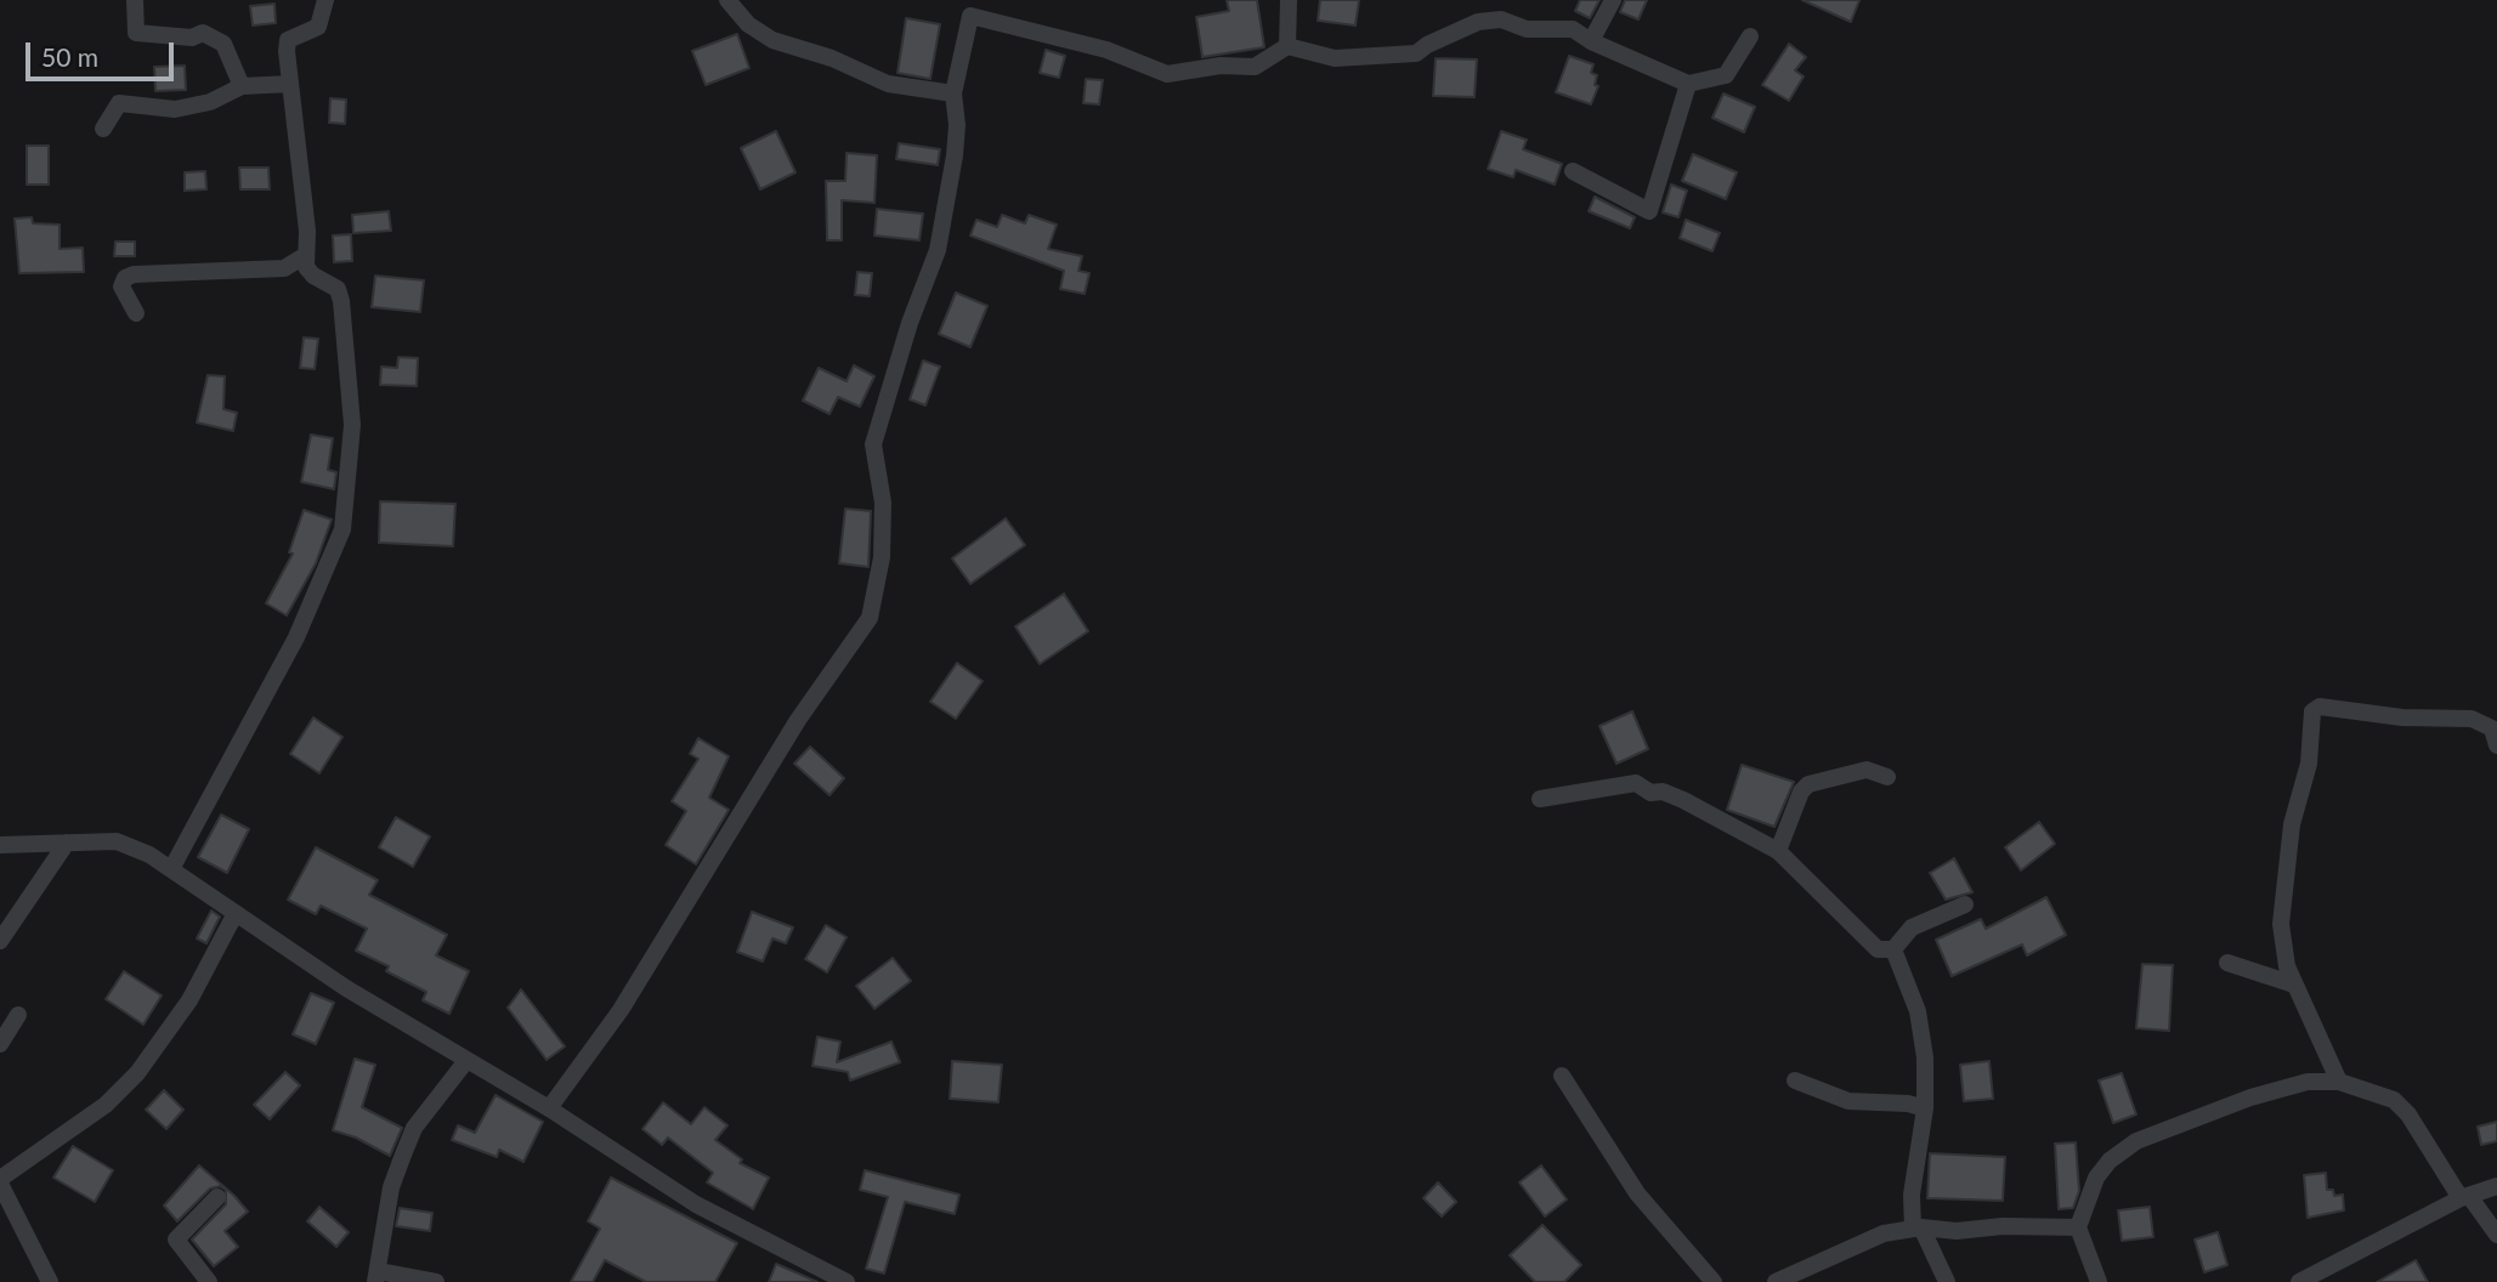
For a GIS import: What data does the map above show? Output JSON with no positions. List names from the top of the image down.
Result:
{
  "scale_bar": "50 m"
}
